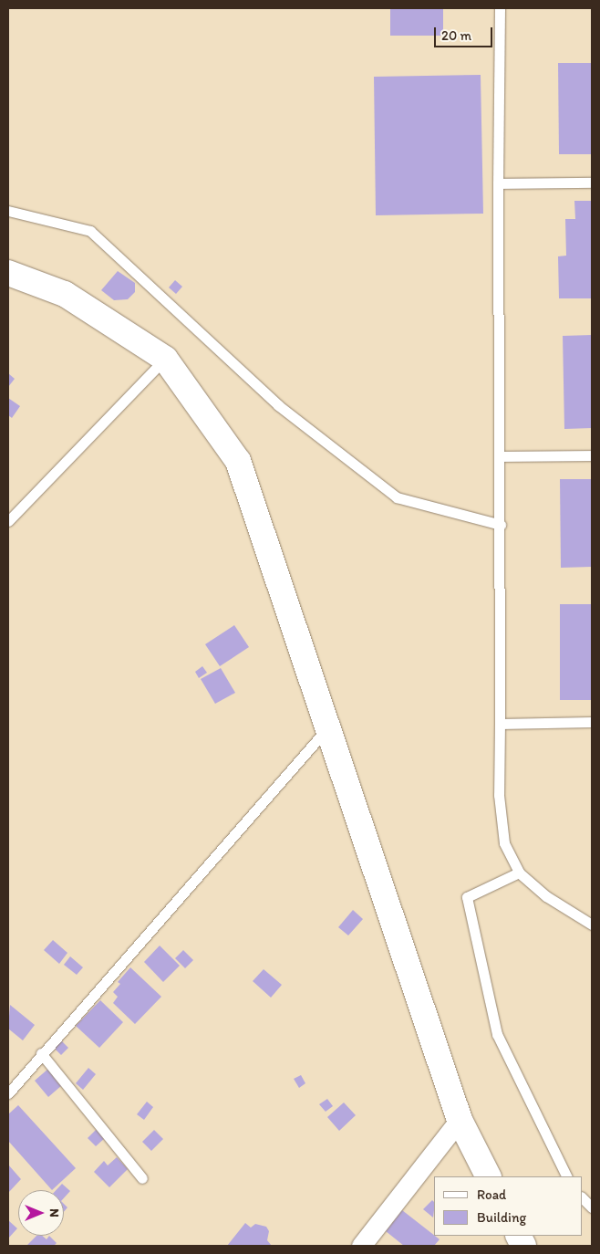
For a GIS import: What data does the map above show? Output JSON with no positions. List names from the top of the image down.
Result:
{
  "legend": ["Road", "Building"],
  "scale_bar": "20 m",
  "north": "right"
}
